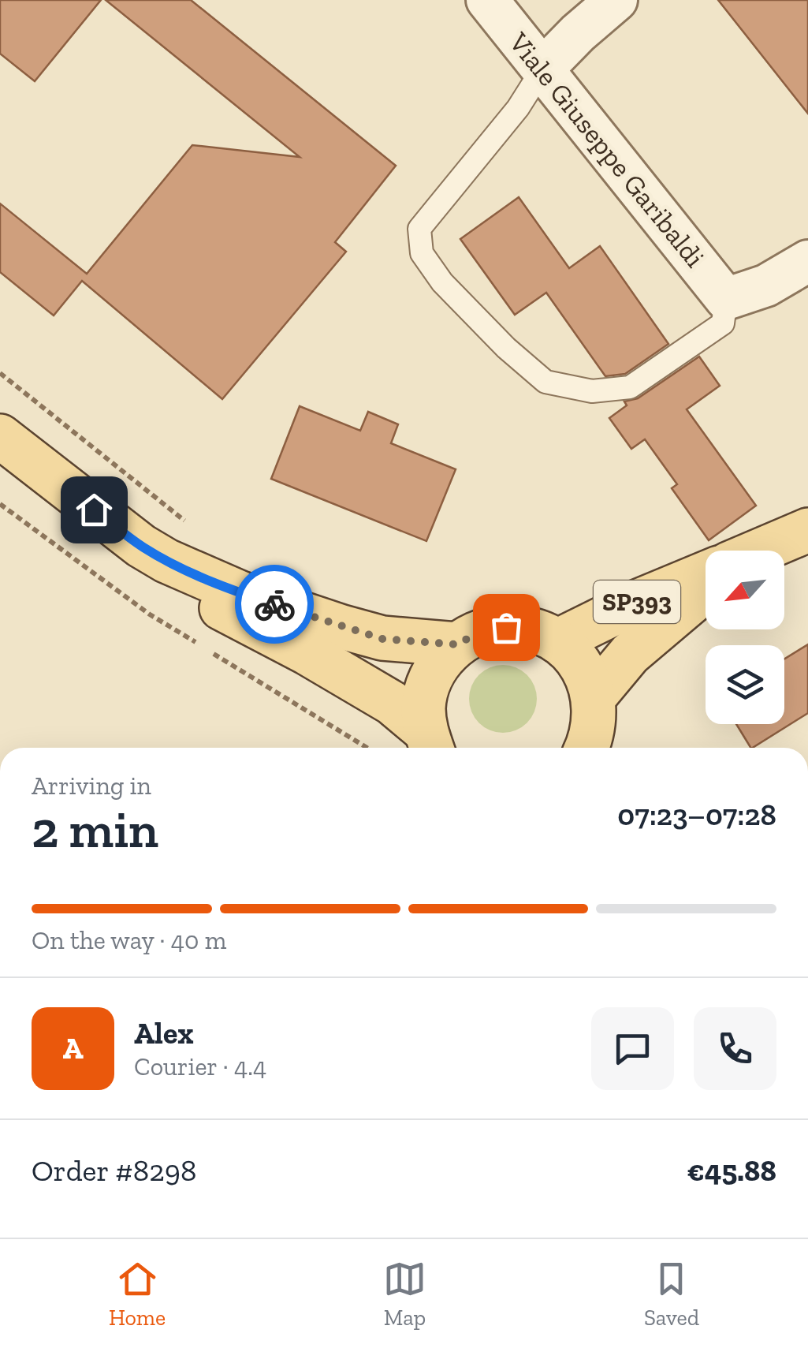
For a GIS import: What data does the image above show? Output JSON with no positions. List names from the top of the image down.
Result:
{
  "streets": {
    "main road": ["SP393"],
    "street": ["Viale Giuseppe Garibaldi"]
  },
  "north": "bottom left",
  "page": {
    "heading": ["2 min", "Arriving in", "07:23–07:28"],
    "panel": [
      "Alex",
      "Courier · 4.4",
      "Order #8298",
      "€45.88"
    ],
    "bar": "On the way · 40 m",
    "round": "A",
    "tabs": ["Home", "Map", "Saved"]
  }
}
